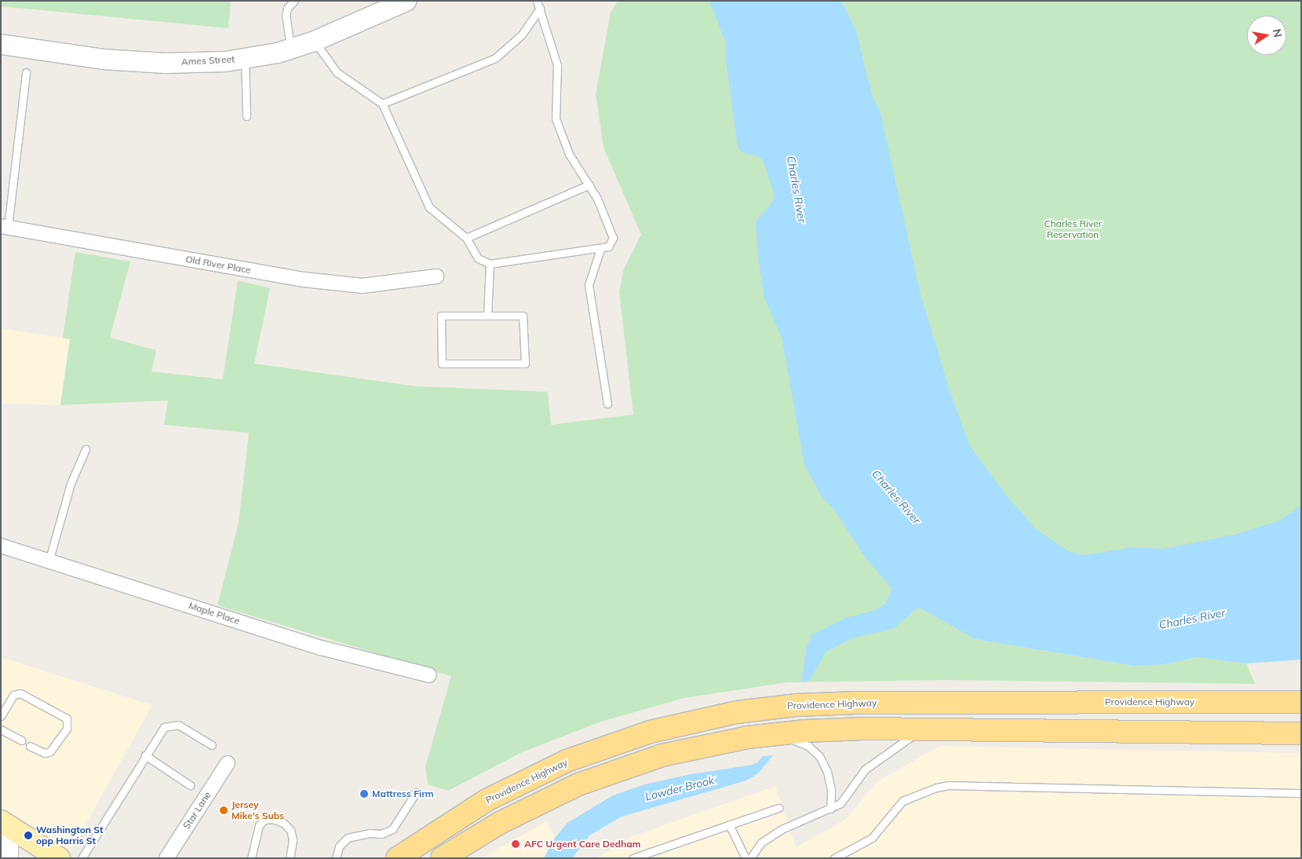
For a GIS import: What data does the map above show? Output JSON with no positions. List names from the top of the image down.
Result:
{
  "streets": {
    "highway": ["Providence Highway"],
    "street": [
      "Ames Street",
      "Old River Place",
      "Maple Place",
      "Star Lane"
    ]
  },
  "water": ["Charles River", "Lowder Brook"],
  "parks": ["Charles River Reservation"],
  "places": [
    "Mattress Firm",
    "Jersey Mike's Subs",
    "Washington St opp Harris St",
    "AFC Urgent Care Dedham"
  ],
  "north": "right"
}
